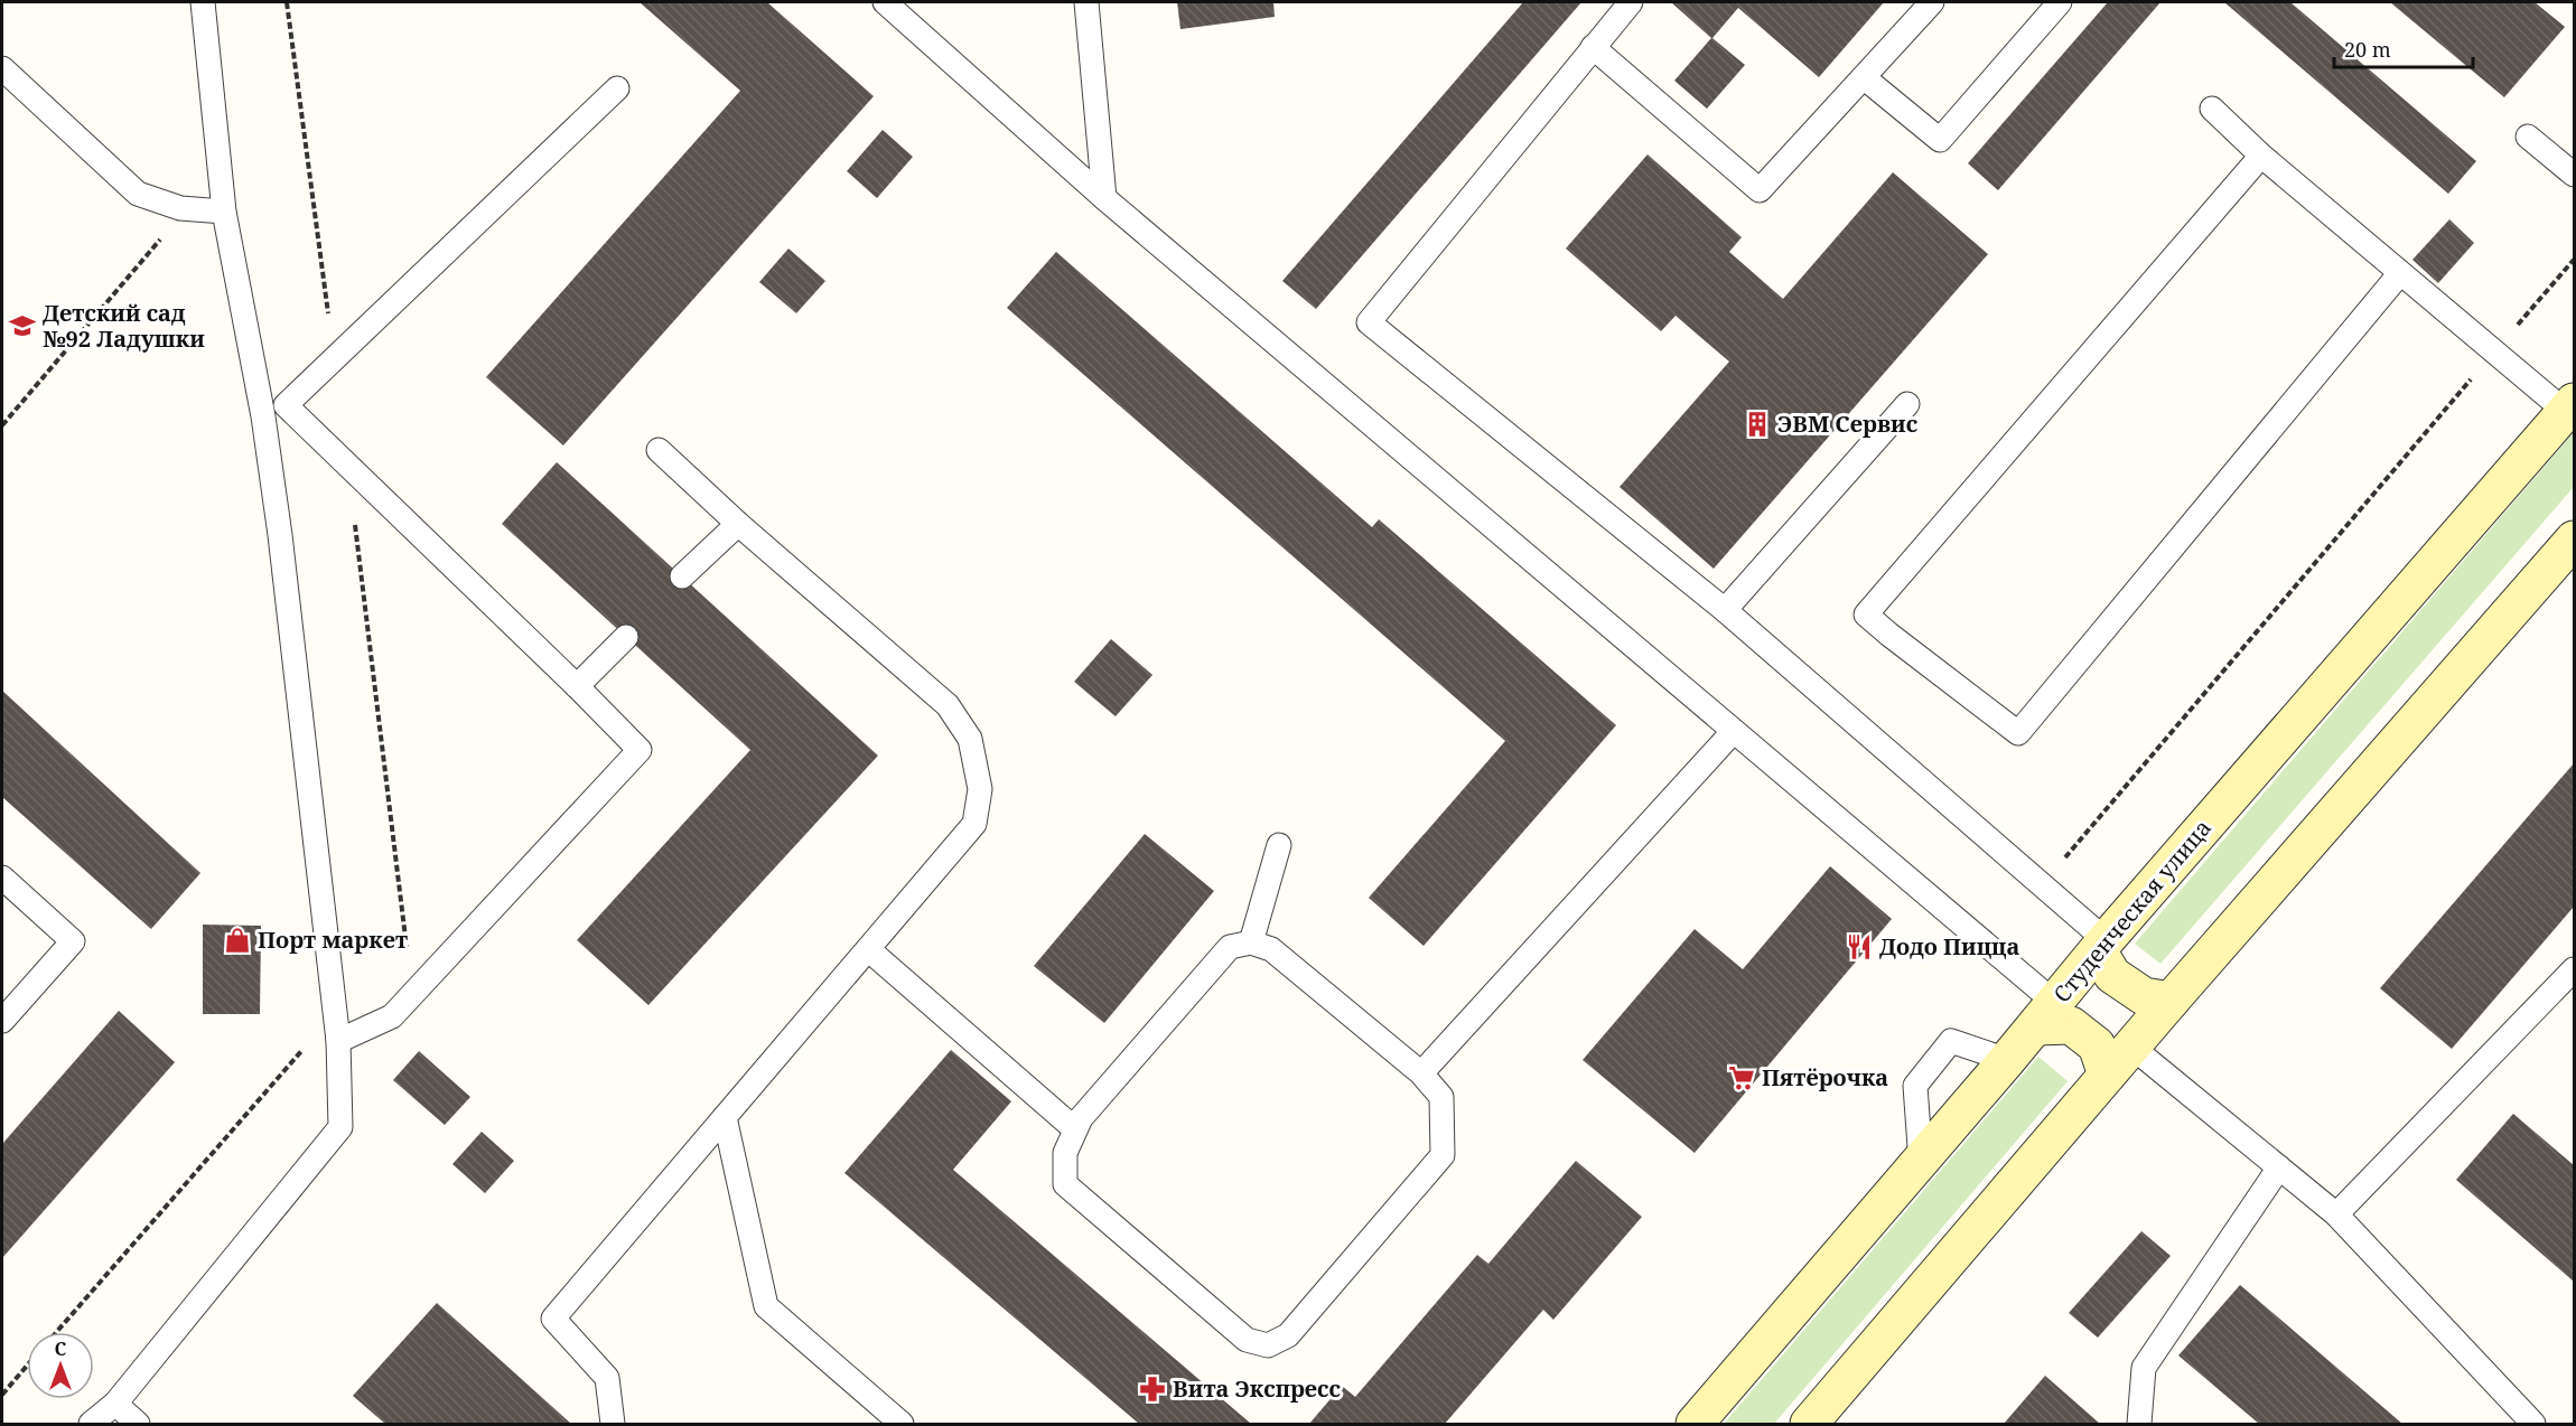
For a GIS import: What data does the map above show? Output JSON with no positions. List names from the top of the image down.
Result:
{
  "streets": {
    "main road": ["Студенческая улица"]
  },
  "places": {
    "school or university": ["Детский сад №92 Ладушки"],
    "building": ["ЭВМ Сервис"],
    "shop": ["Порт маркет"],
    "restaurant": ["Додо Пицца"],
    "supermarket": ["Пятёрочка"],
    "pharmacy": ["Вита Экспресс"]
  },
  "scale_bar": "20 m",
  "north": "top"
}
